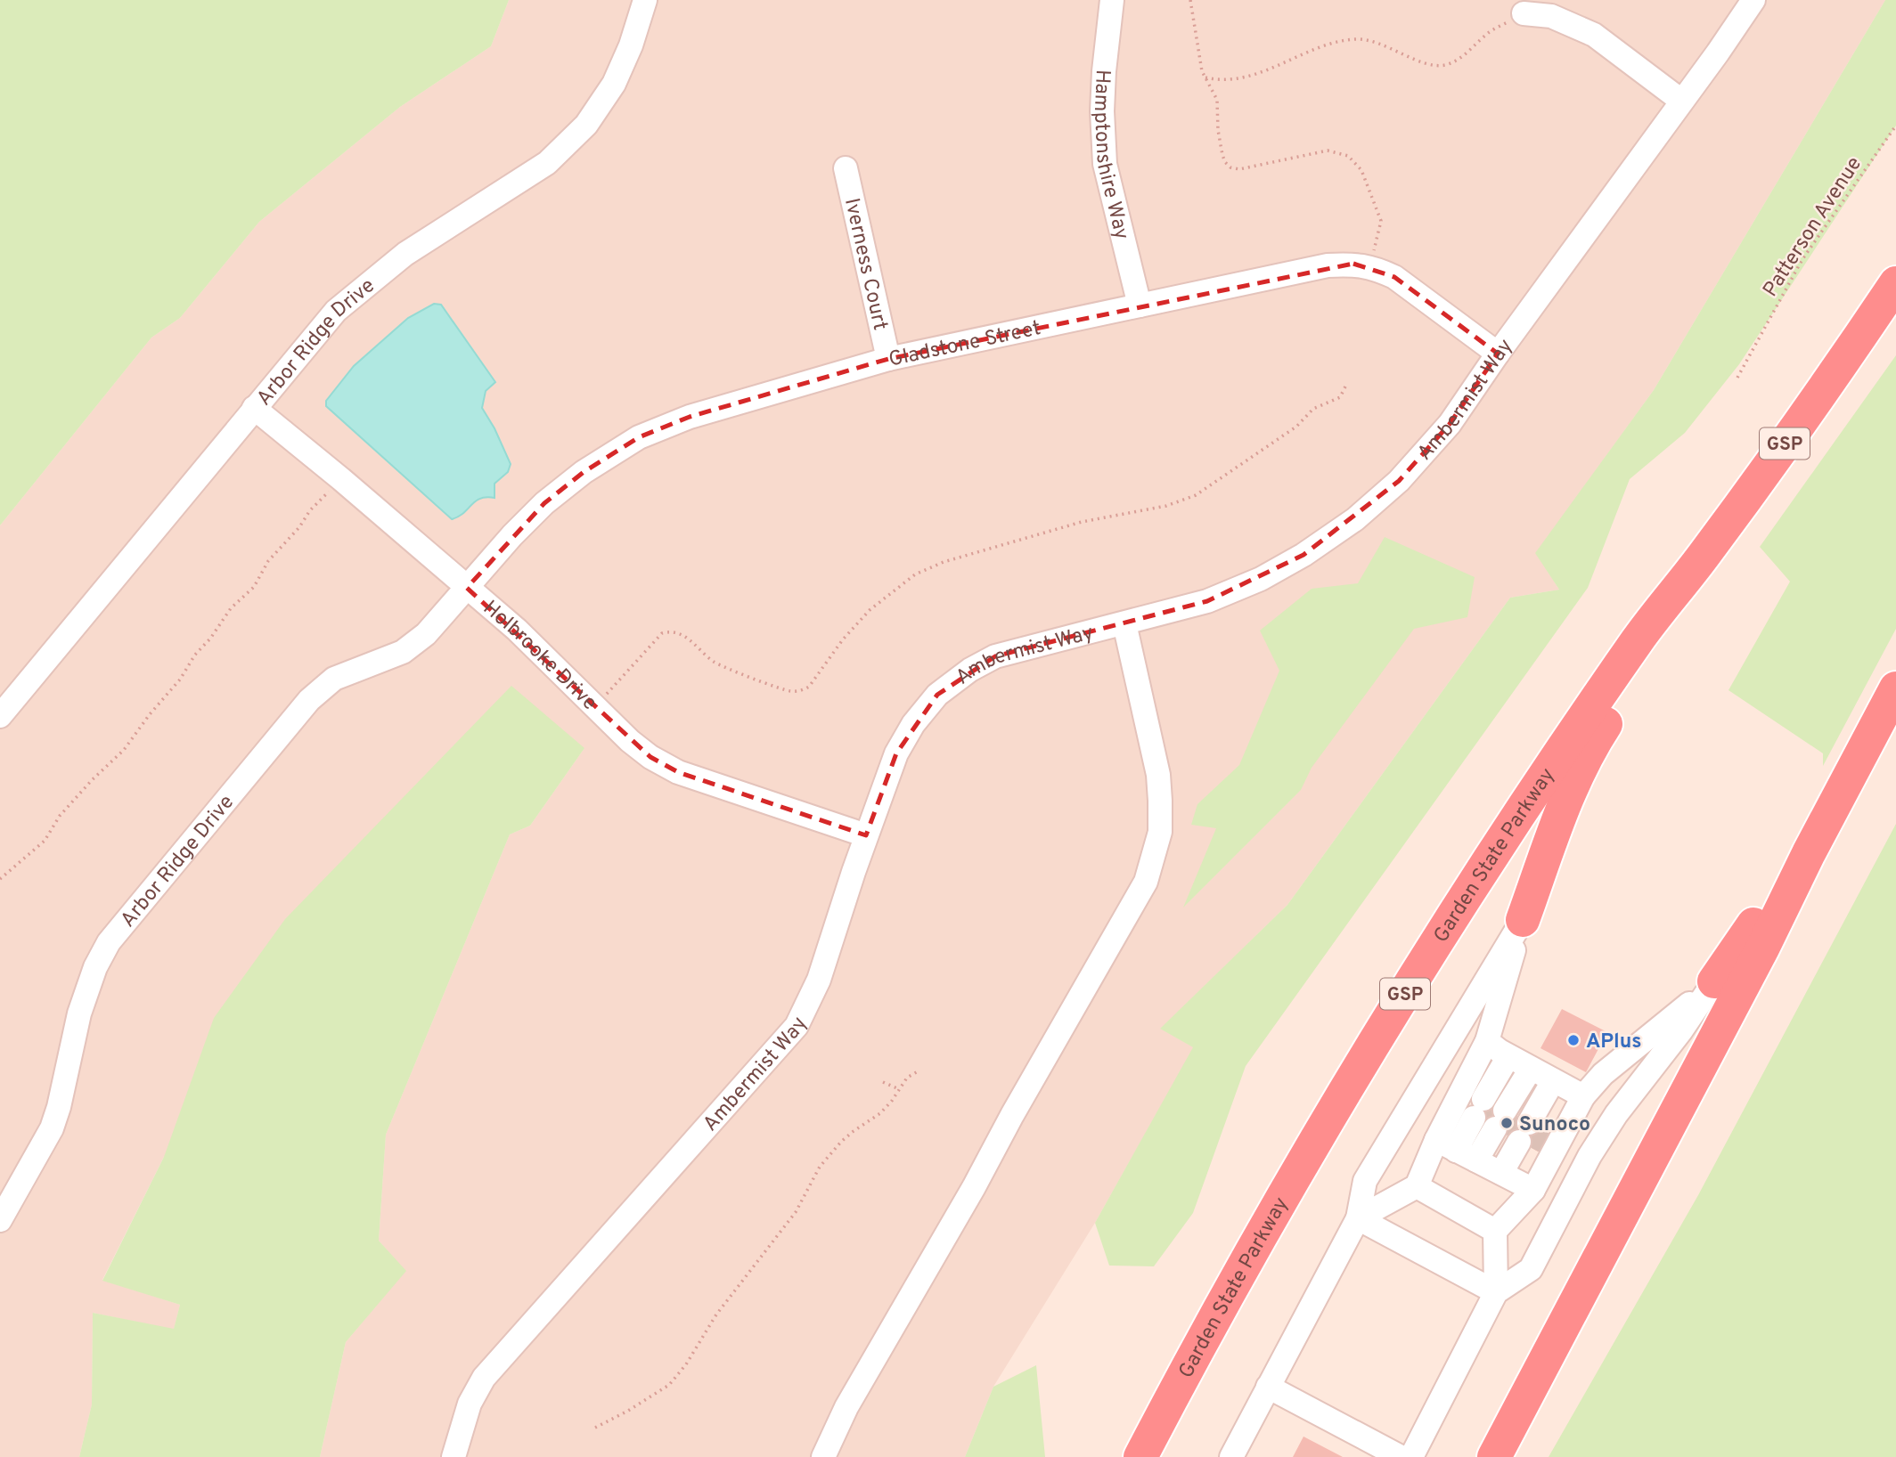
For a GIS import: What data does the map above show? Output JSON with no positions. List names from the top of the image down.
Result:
{
  "streets": {
    "highway": ["GSP", "Garden State Parkway"],
    "street": [
      "Hamptonshire Way",
      "Iverness Court",
      "Arbor Ridge Drive",
      "Gladstone Street",
      "Ambermist Way",
      "Holbrooke Drive"
    ],
    "path": ["Patterson Avenue"]
  },
  "crossings": [
    ["Hamptonshire Way", "Gladstone Street"],
    ["Iverness Court", "Gladstone Street"],
    ["Arbor Ridge Drive", "Gladstone Street"],
    ["Arbor Ridge Drive", "Holbrooke Drive"],
    ["Gladstone Street", "Ambermist Way"],
    ["Gladstone Street", "Holbrooke Drive"],
    ["Ambermist Way", "Holbrooke Drive"]
  ],
  "places": ["APlus", "Sunoco"]
}
